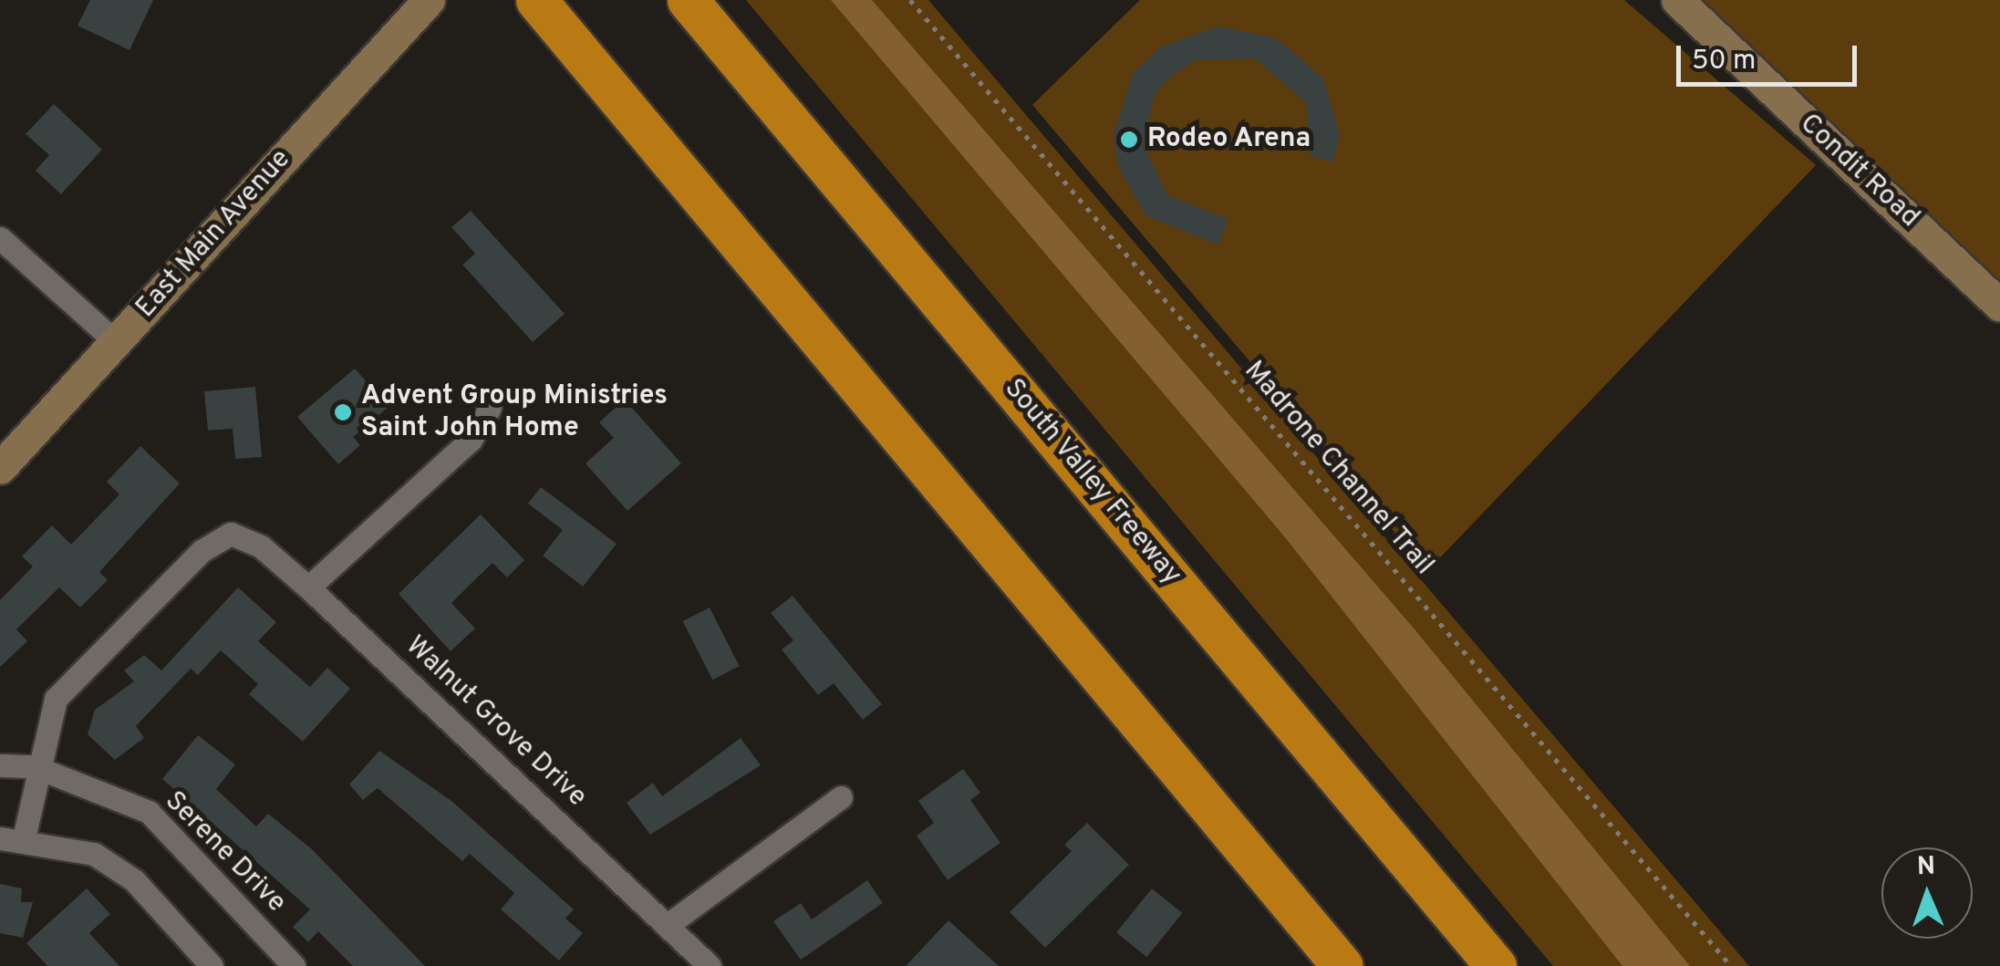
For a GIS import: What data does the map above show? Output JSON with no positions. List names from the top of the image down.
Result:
{
  "streets": {
    "highway": ["South Valley Freeway"],
    "street": [
      "Condit Road",
      "East Main Avenue",
      "Walnut Grove Drive",
      "Serene Drive"
    ],
    "path": ["Madrone Channel Trail"]
  },
  "crossings": [
    ["Walnut Grove Drive", "Serene Drive"]
  ],
  "places": ["Rodeo Arena", "Advent Group Ministries Saint John Home"],
  "scale_bar": "50 m",
  "north": "top"
}
